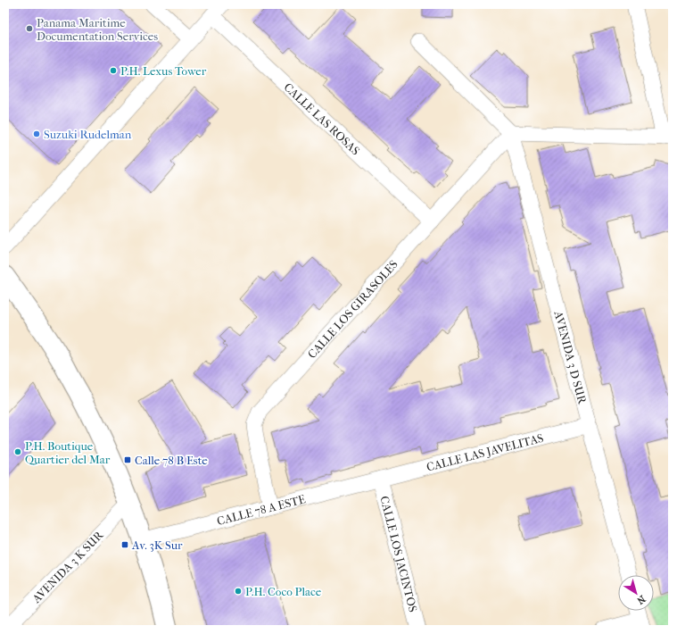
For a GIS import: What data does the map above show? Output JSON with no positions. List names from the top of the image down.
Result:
{
  "streets": {
    "street": [
      "CALLE LAS ROSAS",
      "CALLE LOS GIRASOLES",
      "AVENIDA 3 D SUR",
      "CALLE LAS JAVELITAS",
      "CALLE 78 A ESTE",
      "CALLE LOS JACINTOS",
      "AVENIDA 3 K SUR"
    ]
  },
  "crossings": [
    ["CALLE LAS ROSAS", "CALLE LOS GIRASOLES"],
    ["CALLE LOS GIRASOLES", "AVENIDA 3 D SUR"],
    ["CALLE LOS GIRASOLES", "CALLE 78 A ESTE"],
    ["AVENIDA 3 D SUR", "CALLE LAS JAVELITAS"],
    ["CALLE LAS JAVELITAS", "CALLE 78 A ESTE"],
    ["CALLE LAS JAVELITAS", "CALLE LOS JACINTOS"],
    ["CALLE 78 A ESTE", "CALLE LOS JACINTOS"]
  ],
  "places": {
    "other": [
      "Panama Maritime Documentation Services",
      "P.H. Lexus Tower",
      "Suzuki Rudelman",
      "P.H. Boutique Quartier del Mar",
      "P.H. Coco Place"
    ],
    "transit": ["Calle 78 B Este", "Av. 3K Sur"]
  },
  "north": "bottom right"
}
